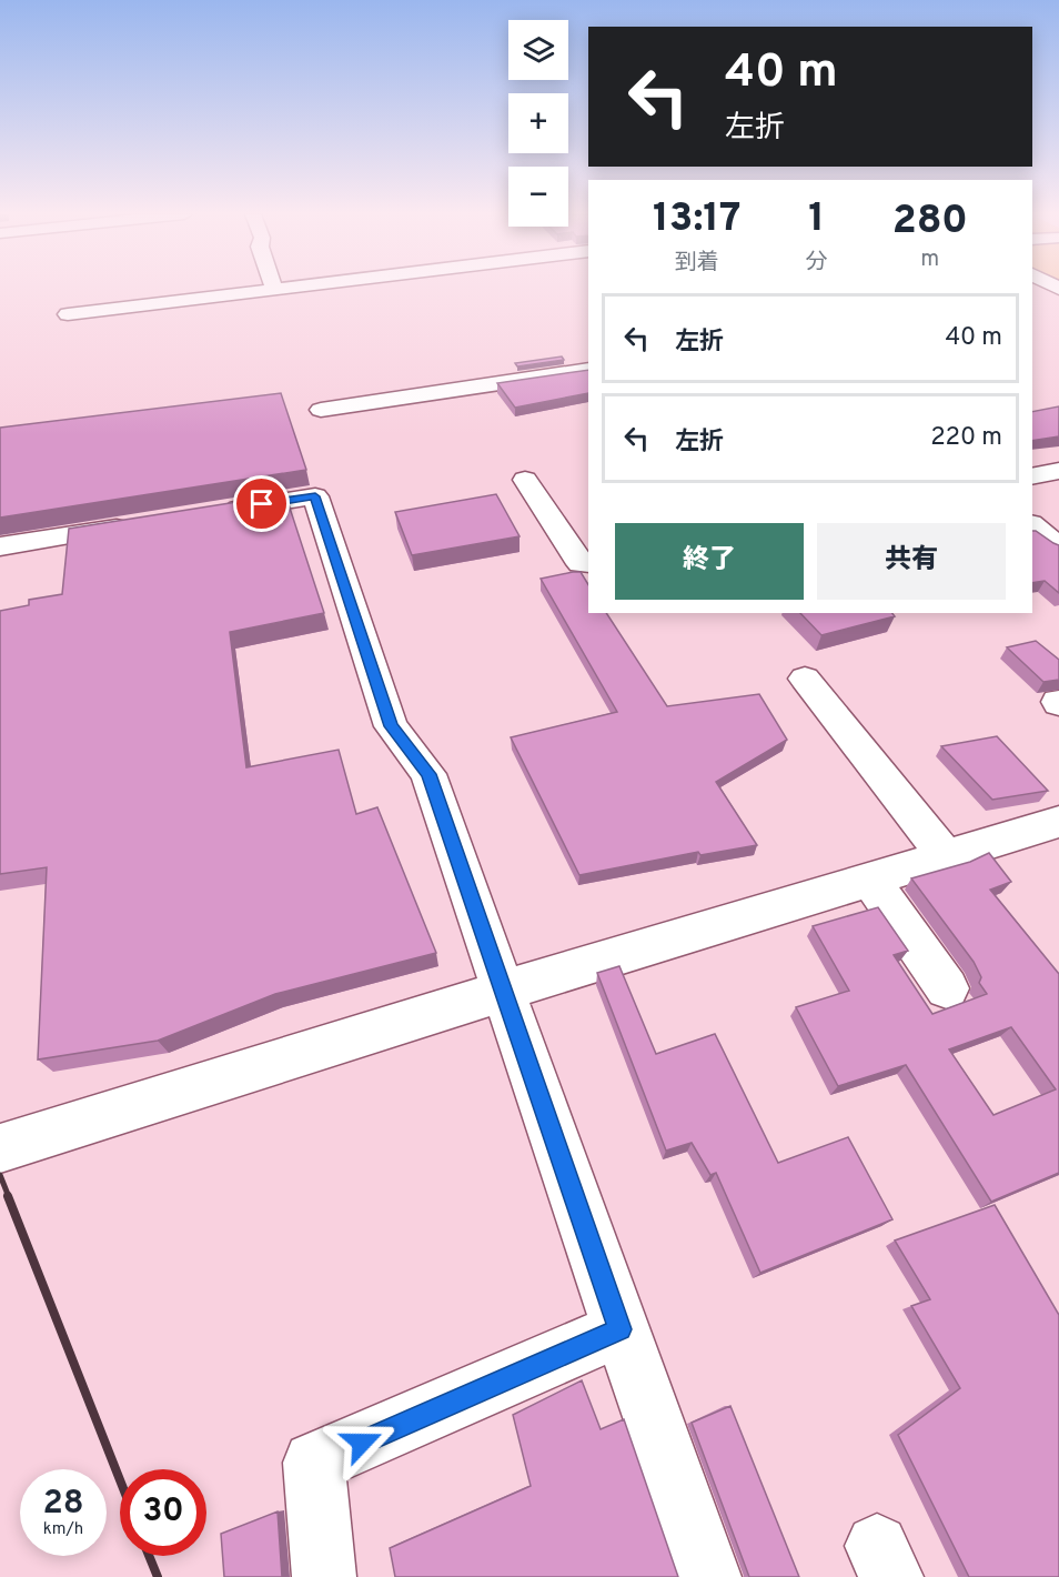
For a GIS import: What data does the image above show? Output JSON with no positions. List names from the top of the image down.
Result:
{
  "page": {
    "map_buttons": ["+", "−"],
    "turn": ["40 m", "左折"],
    "eta": [
      "13:17",
      "到着",
      "1",
      "分",
      "280",
      "m"
    ],
    "list": [
      {
        "name": "左折",
        "value": "40 m"
      },
      {
        "name": "左折",
        "value": "220 m"
      }
    ],
    "buttons": ["終了", "共有"],
    "speed": "28 km/h",
    "limit": "30"
  }
}
